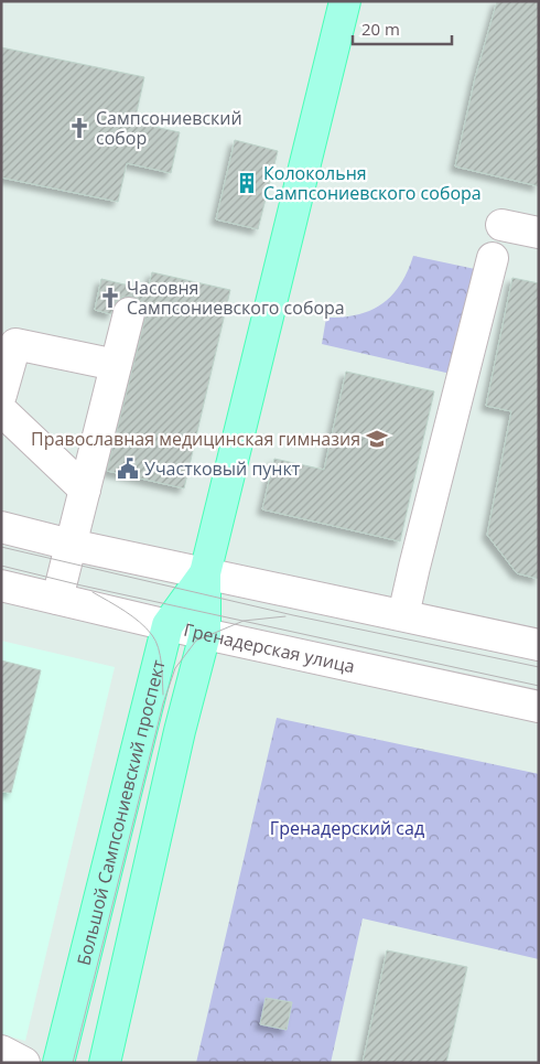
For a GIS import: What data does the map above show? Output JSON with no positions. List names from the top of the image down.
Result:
{
  "streets": {
    "main road": ["Большой Сампсониевский проспект"],
    "street": ["Гренадерская улица"]
  },
  "crossings": [
    ["Гренадерская улица", "Большой Сампсониевский проспект"]
  ],
  "parks": ["Гренадерский сад"],
  "places": {
    "church": ["Сампсониевский собор", "Часовня Сампсониевского собора"],
    "building": ["Колокольня Сампсониевского собора"],
    "school or university": ["Православная медицинская гимназия"],
    "public building": ["Участковый пункт"]
  },
  "scale_bar": "20 m"
}
